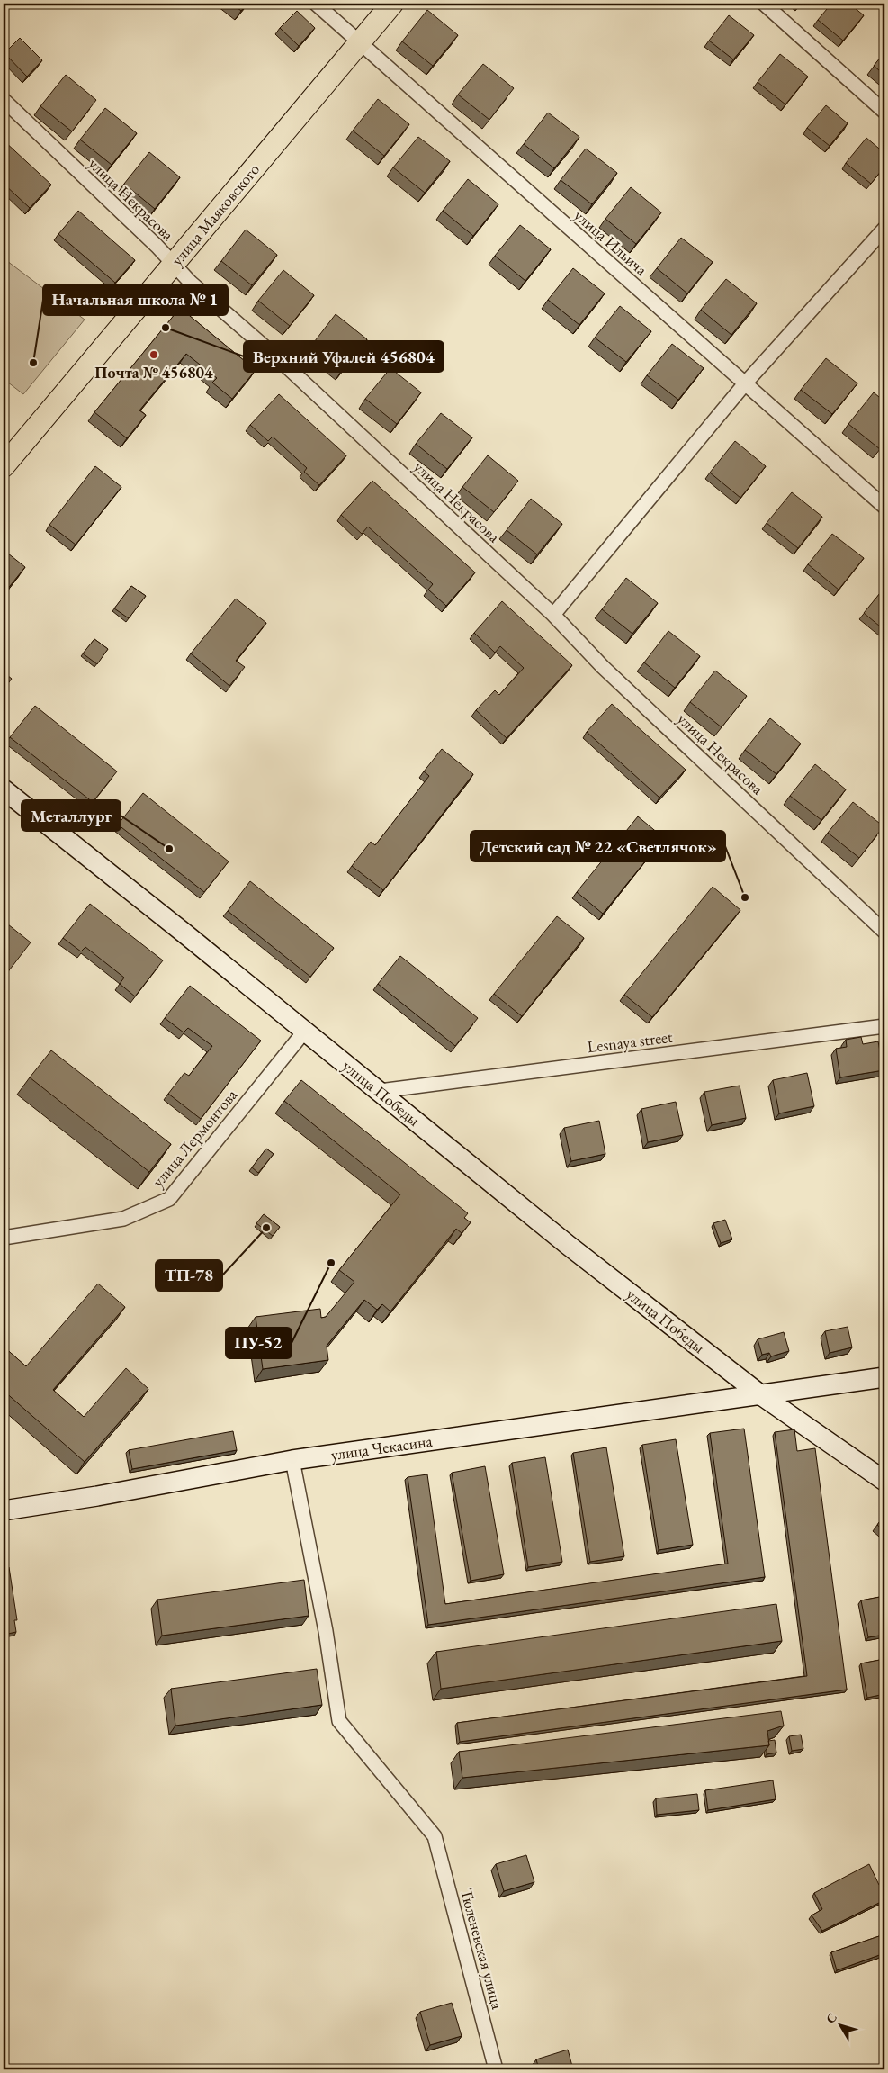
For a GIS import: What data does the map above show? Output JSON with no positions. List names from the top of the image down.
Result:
{
  "streets": {
    "main road": ["улица Маяковского"],
    "street": [
      "улица Некрасова",
      "улица Ильича",
      "Lesnaya street",
      "улица Победы",
      "улица Лермонтова",
      "улица Чекасина",
      "Тюленевская улица"
    ]
  },
  "crossings": [
    ["улица Некрасова", "улица Маяковского"],
    ["улица Маяковского", "улица Ильича"],
    ["Lesnaya street", "улица Победы"],
    ["улица Победы", "улица Лермонтова"],
    ["улица Победы", "улица Чекасина"],
    ["улица Чекасина", "Тюленевская улица"]
  ],
  "places": [
    "Верхний Уфалей 456804",
    "Почта № 456804",
    "Начальная школа № 1",
    "Металлург",
    "Детский сад № 22 «Светлячок»",
    "ТП-78",
    "ПУ-52"
  ],
  "north": "top left"
}
